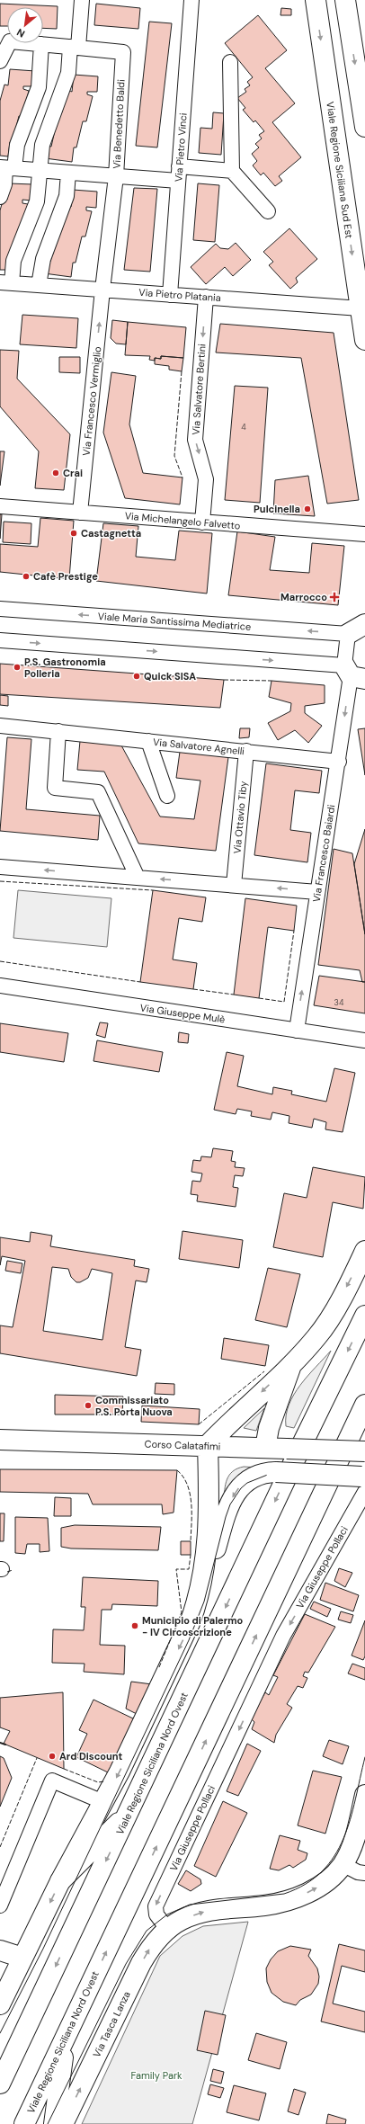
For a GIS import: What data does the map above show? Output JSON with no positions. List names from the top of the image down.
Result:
{
  "streets": {
    "main road": [
      "Viale Regione Siciliana Sud Est",
      "Corso Calatafimi",
      "Viale Regione Siciliana Nord Ovest",
      "Via Tasca Lanza"
    ],
    "street": [
      "Via Benedetto Baldi",
      "Via Pietro Vinci",
      "Via Pietro Platania",
      "Via Salvatore Bertini",
      "Via Francesco Vermiglio",
      "Via Michelangelo Falvetto",
      "Viale Maria Santissima Mediatrice",
      "Via Salvatore Agnelli",
      "Via Ottavio Tiby",
      "Via Francesco Baiardi",
      "Via Giuseppe Mulè",
      "Via Giuseppe Pollaci"
    ]
  },
  "crossings": [
    ["Via Benedetto Baldi", "Via Pietro Platania"],
    ["Via Benedetto Baldi", "Via Francesco Vermiglio"],
    ["Via Pietro Vinci", "Via Pietro Platania"],
    ["Viale Regione Siciliana Sud Est", "Via Pietro Platania"],
    ["Via Pietro Platania", "Via Salvatore Bertini"],
    ["Via Pietro Platania", "Via Francesco Vermiglio"],
    ["Via Salvatore Bertini", "Via Michelangelo Falvetto"],
    ["Via Francesco Vermiglio", "Via Michelangelo Falvetto"],
    ["Via Salvatore Agnelli", "Via Ottavio Tiby"],
    ["Via Salvatore Agnelli", "Via Francesco Baiardi"],
    ["Via Francesco Baiardi", "Via Giuseppe Mulè"],
    ["Corso Calatafimi", "Viale Regione Siciliana Nord Ovest"],
    ["Via Giuseppe Pollaci", "Via Tasca Lanza"]
  ],
  "one_way": ["Via Salvatore Bertini", "Via Francesco Vermiglio", "Via Giuseppe Pollaci"],
  "parks": ["Family Park"],
  "places": {
    "other": [
      "Crai",
      "Pulcinella",
      "Castagnetta",
      "Cafè Prestige",
      "P.S. Gastronomia Polleria",
      "Quick SISA",
      "Commissariato P.S. Porta Nuova",
      "Municipio di Palermo - IV Circoscrizione",
      "Ard Discount"
    ],
    "health": ["Marrocco"]
  },
  "house_numbers": ["4", "34"],
  "north": "bottom left"
}
